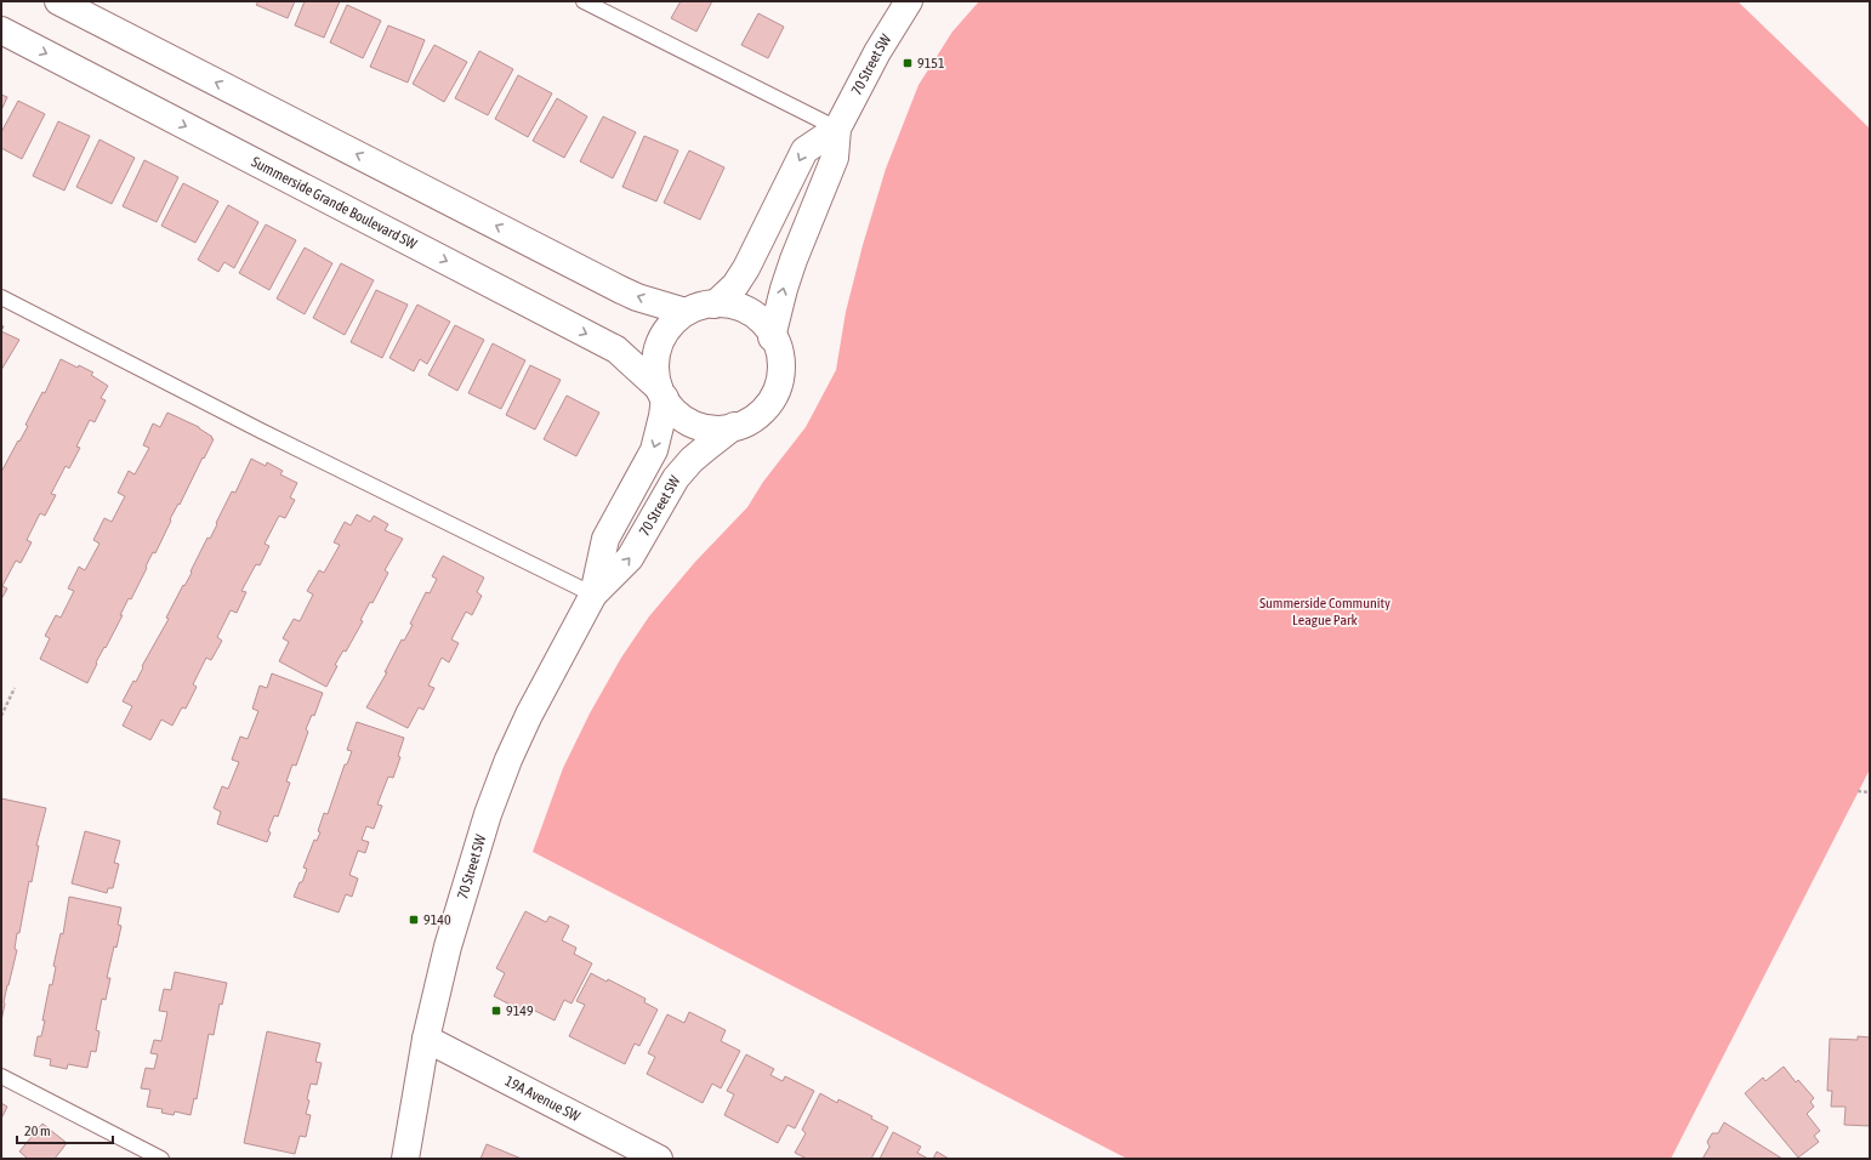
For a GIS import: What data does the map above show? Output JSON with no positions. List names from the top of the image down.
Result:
{
  "streets": {
    "street": ["70 Street SW", "Summerside Grande Boulevard SW", "19A Avenue SW"]
  },
  "crossings": [
    ["70 Street SW", "Summerside Grande Boulevard SW"],
    ["70 Street SW", "19A Avenue SW"]
  ],
  "parks": ["Summerside Community League Park"],
  "places": {
    "transit": ["9151", "9140", "9149"]
  },
  "scale_bar": "20 m"
}
